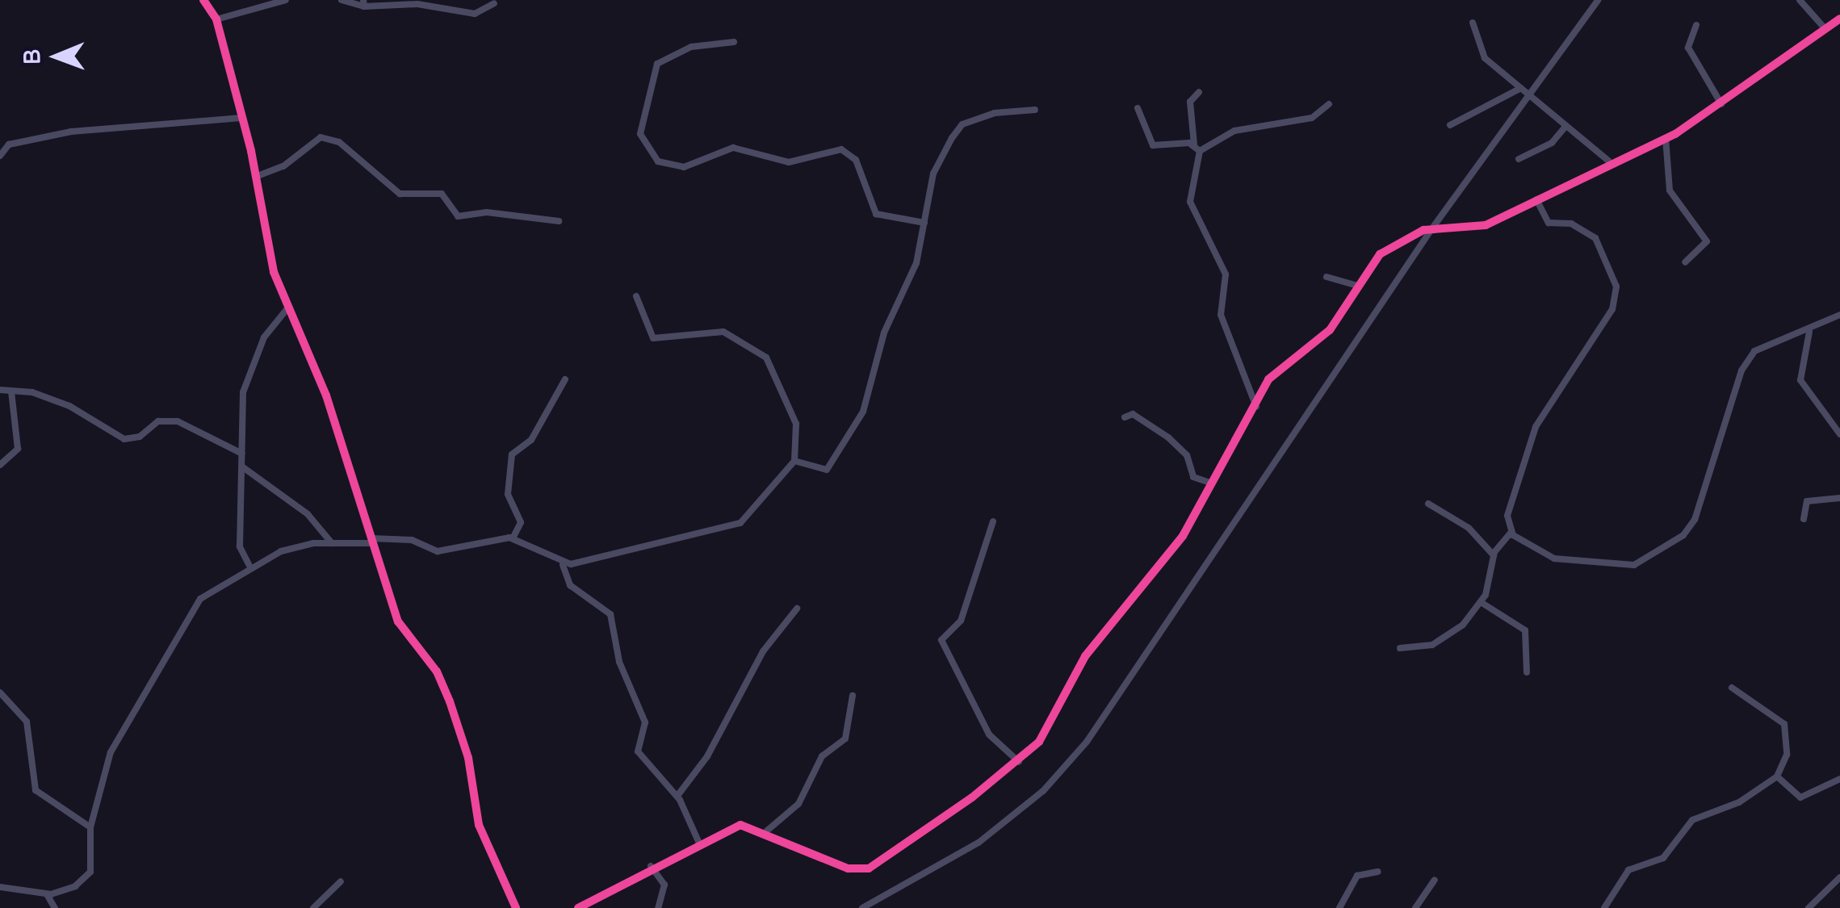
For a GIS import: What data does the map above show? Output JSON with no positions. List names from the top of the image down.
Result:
{
  "north": "left"
}
